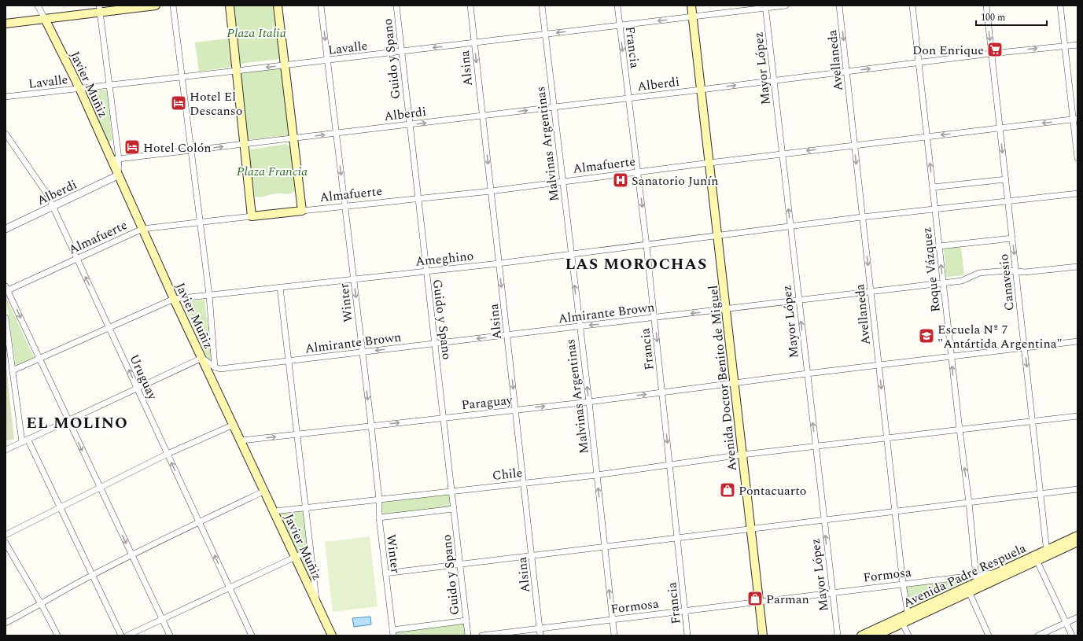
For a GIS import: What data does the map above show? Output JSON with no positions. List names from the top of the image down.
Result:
{
  "streets": {
    "main road": [
      "Javier Muñiz",
      "Almafuerte",
      "Avenida Doctor Benito de Miguel",
      "Avenida Padre Respuela"
    ],
    "street": [
      "Lavalle",
      "Francia",
      "Guido y Spano",
      "Avellaneda",
      "Alsina",
      "Mayor López",
      "Alberdi",
      "Malvinas Argentinas",
      "Ameghino",
      "Roque Vázquez",
      "Canavesio",
      "Winter",
      "Almirante Brown",
      "Uruguay",
      "Paraguay",
      "Chile",
      "Formosa"
    ]
  },
  "crossings": [
    ["Lavalle", "Francia"],
    ["Lavalle", "Guido y Spano"],
    ["Lavalle", "Alsina"],
    ["Lavalle", "Mayor López"],
    ["Lavalle", "Javier Muñiz"],
    ["Lavalle", "Malvinas Argentinas"],
    ["Lavalle", "Winter"],
    ["Lavalle", "Avenida Doctor Benito de Miguel"],
    ["Francia", "Alberdi"],
    ["Francia", "Almafuerte"],
    ["Francia", "Ameghino"],
    ["Francia", "Almirante Brown"],
    ["Francia", "Paraguay"],
    ["Francia", "Chile"],
    ["Francia", "Formosa"],
    ["Guido y Spano", "Alberdi"],
    ["Guido y Spano", "Almafuerte"],
    ["Guido y Spano", "Ameghino"],
    ["Guido y Spano", "Almirante Brown"],
    ["Guido y Spano", "Paraguay"],
    ["Guido y Spano", "Chile"],
    ["Avellaneda", "Alberdi"],
    ["Avellaneda", "Almafuerte"],
    ["Avellaneda", "Ameghino"],
    ["Avellaneda", "Almirante Brown"],
    ["Avellaneda", "Paraguay"],
    ["Avellaneda", "Chile"],
    ["Avellaneda", "Formosa"],
    ["Avellaneda", "Avenida Padre Respuela"],
    ["Alsina", "Alberdi"],
    ["Alsina", "Almafuerte"],
    ["Alsina", "Ameghino"],
    ["Alsina", "Almirante Brown"],
    ["Alsina", "Paraguay"],
    ["Alsina", "Chile"],
    ["Alsina", "Formosa"],
    ["Mayor López", "Alberdi"],
    ["Mayor López", "Almafuerte"],
    ["Mayor López", "Ameghino"],
    ["Mayor López", "Almirante Brown"],
    ["Mayor López", "Paraguay"],
    ["Mayor López", "Chile"],
    ["Mayor López", "Formosa"],
    ["Alberdi", "Javier Muñiz"],
    ["Alberdi", "Malvinas Argentinas"],
    ["Alberdi", "Roque Vázquez"],
    ["Alberdi", "Canavesio"],
    ["Alberdi", "Winter"],
    ["Alberdi", "Uruguay"],
    ["Alberdi", "Avenida Doctor Benito de Miguel"],
    ["Javier Muñiz", "Almafuerte"],
    ["Javier Muñiz", "Ameghino"],
    ["Javier Muñiz", "Paraguay"],
    ["Javier Muñiz", "Chile"],
    ["Malvinas Argentinas", "Almafuerte"],
    ["Malvinas Argentinas", "Ameghino"],
    ["Malvinas Argentinas", "Almirante Brown"],
    ["Malvinas Argentinas", "Paraguay"],
    ["Malvinas Argentinas", "Chile"],
    ["Malvinas Argentinas", "Formosa"],
    ["Almafuerte", "Roque Vázquez"],
    ["Almafuerte", "Canavesio"],
    ["Almafuerte", "Winter"],
    ["Almafuerte", "Uruguay"],
    ["Almafuerte", "Avenida Doctor Benito de Miguel"],
    ["Ameghino", "Roque Vázquez"],
    ["Ameghino", "Canavesio"],
    ["Ameghino", "Winter"],
    ["Ameghino", "Uruguay"],
    ["Ameghino", "Avenida Doctor Benito de Miguel"],
    ["Roque Vázquez", "Almirante Brown"],
    ["Roque Vázquez", "Paraguay"],
    ["Roque Vázquez", "Chile"],
    ["Roque Vázquez", "Formosa"],
    ["Roque Vázquez", "Avenida Padre Respuela"],
    ["Canavesio", "Almirante Brown"],
    ["Canavesio", "Paraguay"],
    ["Canavesio", "Chile"],
    ["Canavesio", "Avenida Padre Respuela"],
    ["Winter", "Almirante Brown"],
    ["Winter", "Paraguay"],
    ["Winter", "Chile"],
    ["Almirante Brown", "Avenida Doctor Benito de Miguel"],
    ["Avenida Doctor Benito de Miguel", "Paraguay"],
    ["Avenida Doctor Benito de Miguel", "Chile"],
    ["Avenida Doctor Benito de Miguel", "Formosa"],
    ["Formosa", "Avenida Padre Respuela"]
  ],
  "one_way": [
    "Francia",
    "Avellaneda",
    "Alsina",
    "Mayor López",
    "Alberdi",
    "Malvinas Argentinas",
    "Roque Vázquez",
    "Canavesio",
    "Winter",
    "Uruguay"
  ],
  "districts": ["LAS MOROCHAS", "EL MOLINO"],
  "parks": ["Plaza Italia", "Plaza Francia"],
  "places": {
    "supermarket": ["Don Enrique"],
    "hotel": ["Hotel El Descanso", "Hotel Colón"],
    "hospital": ["Sanatorio Junín"],
    "school or university": ["Escuela Nº 7 \"Antártida Argentina\""],
    "shop": ["Pontacuarto", "Parman"]
  },
  "scale_bar": "100 m"
}
